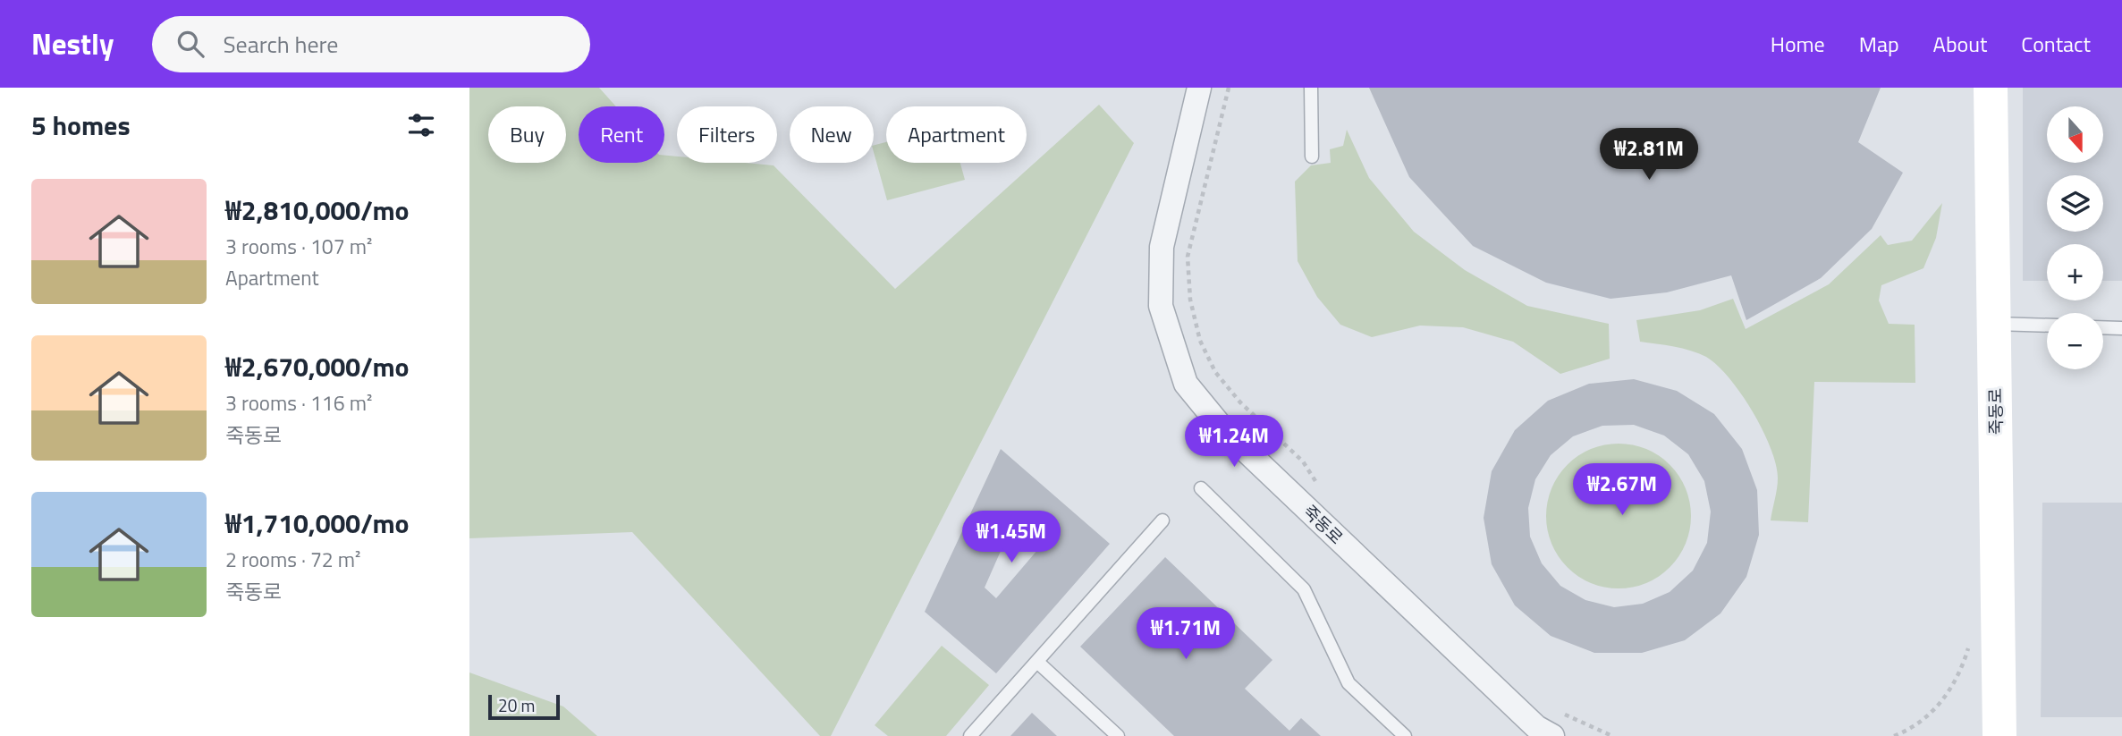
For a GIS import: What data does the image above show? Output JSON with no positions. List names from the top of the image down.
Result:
{
  "streets": {
    "street": ["죽동로"]
  },
  "scale_bar": "20 m",
  "north": "bottom",
  "page": {
    "header": "Nestly",
    "search": "Search here",
    "nav": [
      "Home",
      "Map",
      "About",
      "Contact"
    ],
    "heading": "5 homes",
    "map_buttons": ["+", "−"],
    "chip": [
      "Buy",
      "Rent",
      "Filters",
      "New",
      "Apartment"
    ],
    "price": [
      "₩2.81M",
      "₩1.24M",
      "₩2.67M",
      "₩1.45M",
      "₩1.71M"
    ],
    "list": [
      {
        "name": "₩2,810,000/mo",
        "note": "3 rooms · 107 m² · Apartment"
      },
      {
        "name": "₩2,670,000/mo",
        "note": "3 rooms · 116 m² · 죽동로"
      },
      {
        "name": "₩1,710,000/mo",
        "note": "2 rooms · 72 m² · 죽동로"
      }
    ],
    "scale": "20 m"
  }
}
